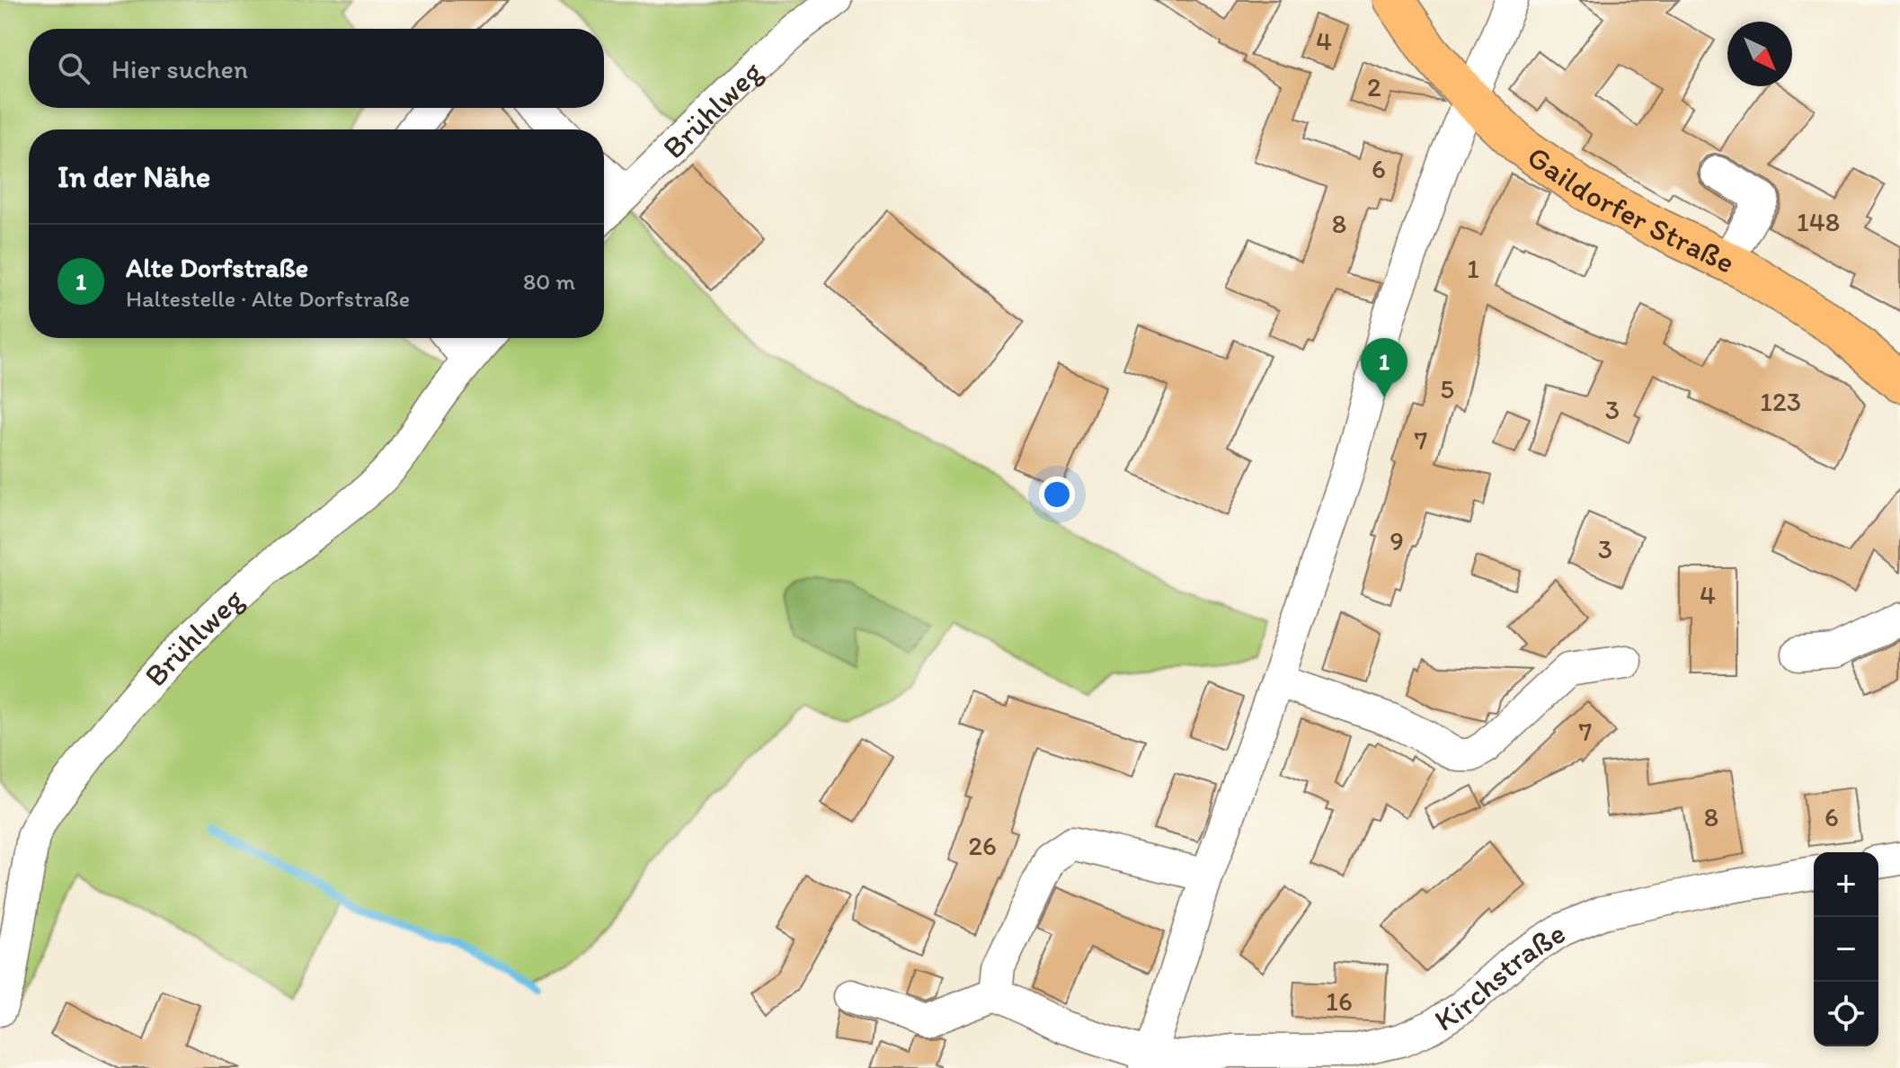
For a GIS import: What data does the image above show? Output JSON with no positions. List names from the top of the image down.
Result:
{
  "streets": {
    "main road": ["Gaildorfer Straße"],
    "street": ["Brühlweg", "Kirchstraße"]
  },
  "house_numbers": [
    "4",
    "2",
    "6",
    "148",
    "8",
    "1",
    "5",
    "123",
    "3",
    "7",
    "9",
    "3",
    "4",
    "7",
    "8",
    "6",
    "26",
    "16"
  ],
  "north": "bottom right",
  "page": {
    "search": "Hier suchen",
    "heading": "In der Nähe",
    "list": [
      {
        "mark": "1",
        "name": "Alte Dorfstraße",
        "note": "Haltestelle · Alte Dorfstraße",
        "value": "80 m"
      }
    ],
    "pins": "1",
    "map_buttons": ["+", "−"]
  }
}
